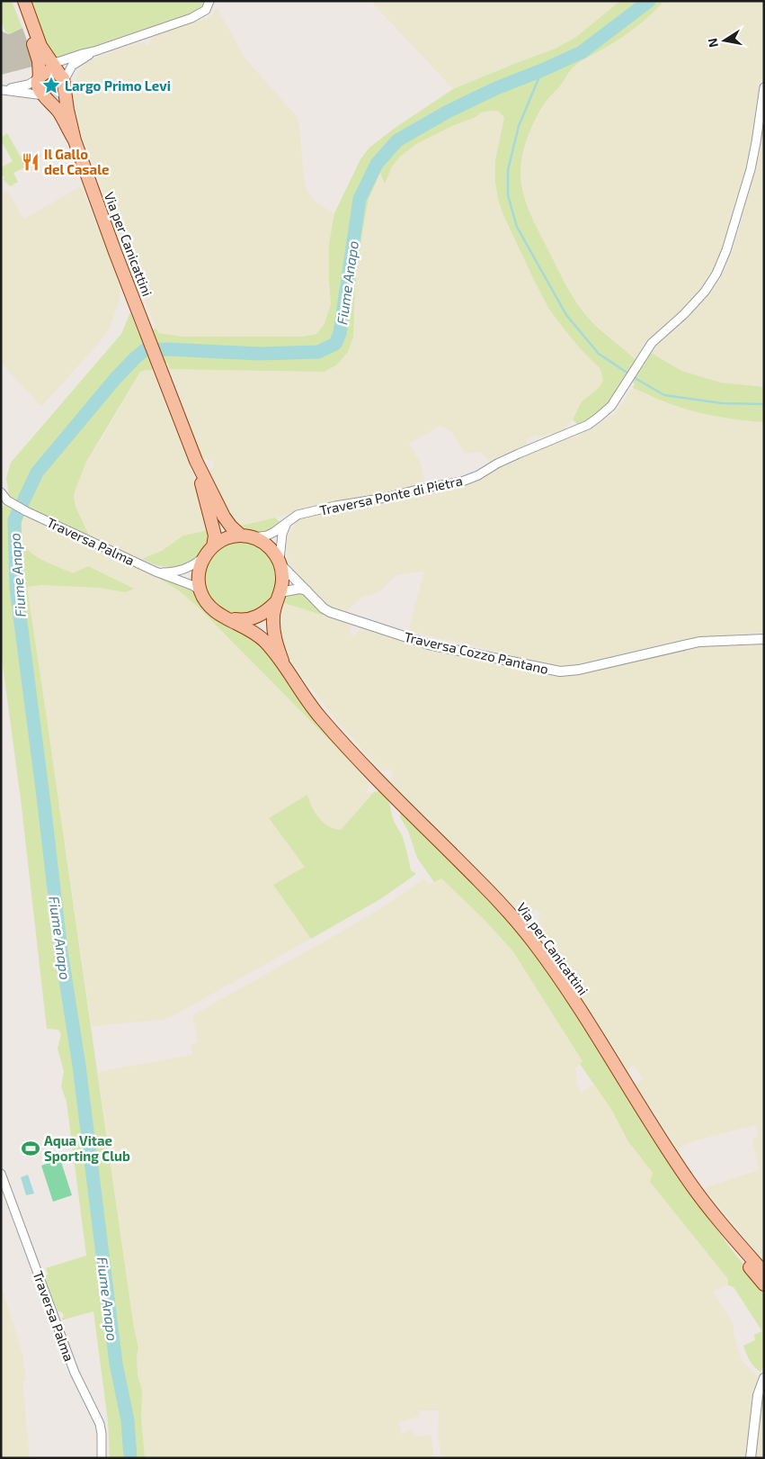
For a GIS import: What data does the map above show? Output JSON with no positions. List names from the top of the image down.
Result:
{
  "streets": {
    "main road": ["Via per Canicattini"],
    "street": ["Traversa Ponte di Pietra", "Traversa Palma", "Traversa Cozzo Pantano"]
  },
  "crossings": [
    ["Traversa Ponte di Pietra", "Traversa Palma"],
    ["Traversa Ponte di Pietra", "Traversa Cozzo Pantano"],
    ["Traversa Palma", "Traversa Cozzo Pantano"]
  ],
  "water": ["Fiume Anapo"],
  "places": {
    "place": ["Largo Primo Levi"],
    "restaurant": ["Il Gallo del Casale"],
    "sports": ["Aqua Vitae Sporting Club"]
  },
  "north": "left"
}
